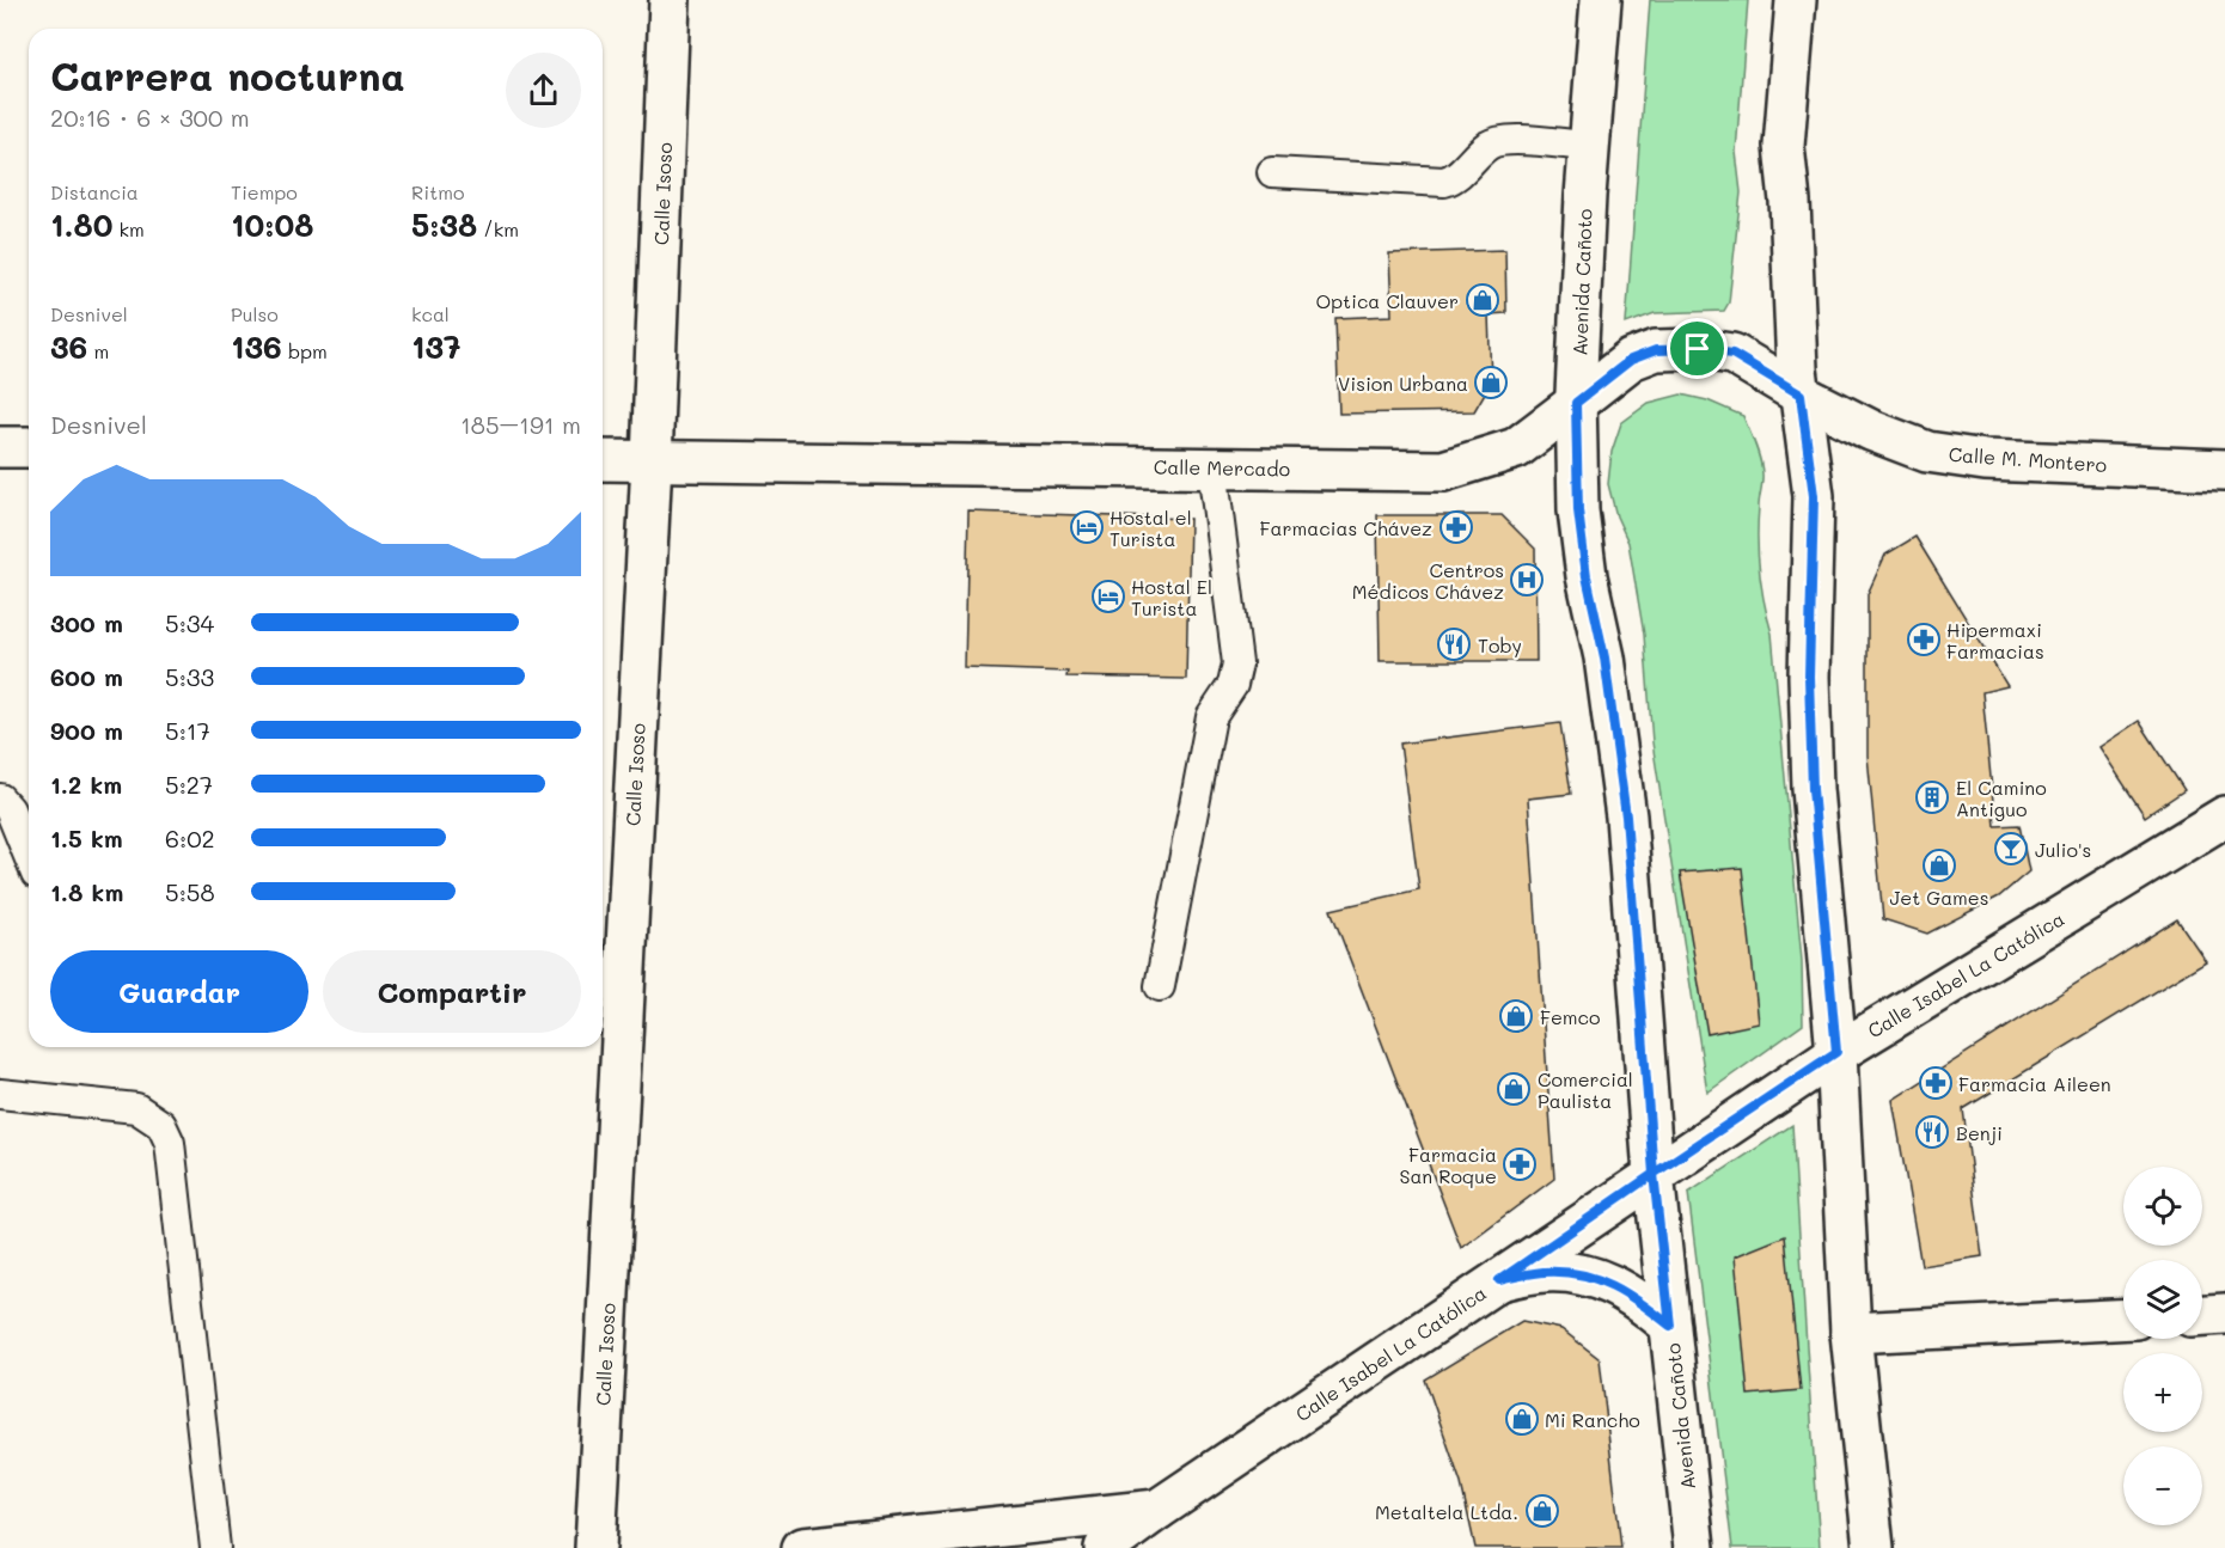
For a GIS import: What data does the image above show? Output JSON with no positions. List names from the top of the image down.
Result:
{
  "streets": {
    "street": [
      "Calle Isoso",
      "Avenida Cañoto",
      "Calle M. Montero",
      "Calle Mercado",
      "Calle Isabel La Católica"
    ]
  },
  "crossings": [
    ["Calle Isoso", "Calle Mercado"],
    ["Avenida Cañoto", "Calle Mercado"],
    ["Avenida Cañoto", "Calle Isabel La Católica"],
    ["Calle M. Montero", "Calle Mercado"]
  ],
  "places": {
    "shop": [
      "Optica Clauver",
      "Vision Urbana",
      "Jet Games",
      "Femco",
      "Comercial Paulista",
      "Mi Rancho",
      "Metaltela Ltda."
    ],
    "hotel": ["Hostal el Turista", "Hostal El Turista"],
    "pharmacy": [
      "Farmacias Chávez",
      "Hipermaxi Farmacias",
      "Farmacia Aileen",
      "Farmacia San Roque"
    ],
    "hospital": ["Centros Médicos Chávez"],
    "restaurant": ["Toby", "Benji"],
    "building": ["El Camino Antiguo"],
    "bar": ["Julio's"]
  },
  "page": {
    "heading": ["Carrera nocturna", "20:16 · 6 × 300 m"],
    "stats": [
      ["Distancia", "1.80 km"],
      ["Tiempo", "10:08"],
      ["Ritmo", "5:38 /km"],
      ["Desnivel", "36 m"],
      ["Pulso", "136 bpm"],
      ["kcal", "137"]
    ],
    "chart": ["Desnivel", "185–191 m"],
    "list": [
      {
        "name": "300 m",
        "note": "5:34"
      },
      {
        "name": "600 m",
        "note": "5:33"
      },
      {
        "name": "900 m",
        "note": "5:17"
      },
      {
        "name": "1.2 km",
        "note": "5:27"
      },
      {
        "name": "1.5 km",
        "note": "6:02"
      },
      {
        "name": "1.8 km",
        "note": "5:58"
      }
    ],
    "buttons": ["Guardar", "Compartir"],
    "map_buttons": ["+", "−"]
  }
}
